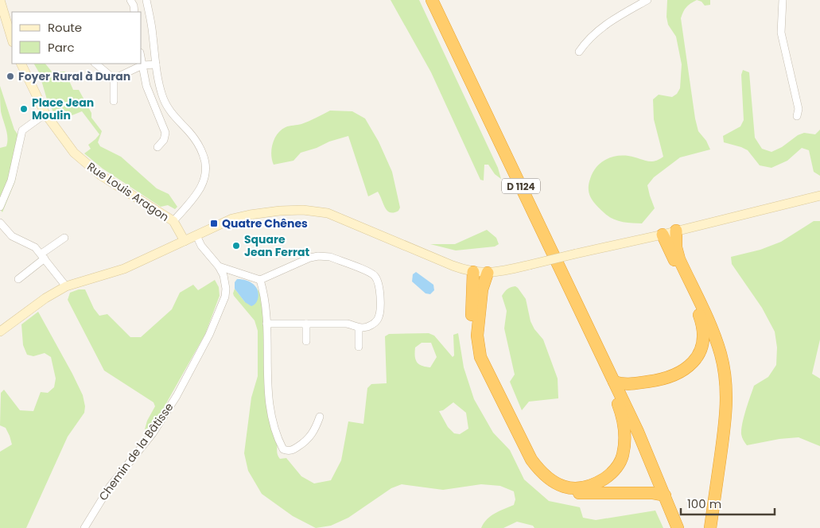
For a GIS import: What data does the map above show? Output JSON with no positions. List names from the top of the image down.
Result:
{
  "streets": {
    "highway": ["D 1124"],
    "street": ["Rue Louis Aragon", "Chemin de la Bâtisse"]
  },
  "places": {
    "other": ["Foyer Rural à Duran", "Place Jean Moulin", "Square Jean Ferrat"],
    "transit": ["Quatre Chênes"]
  },
  "legend": ["Route", "Parc"],
  "scale_bar": "100 m"
}
